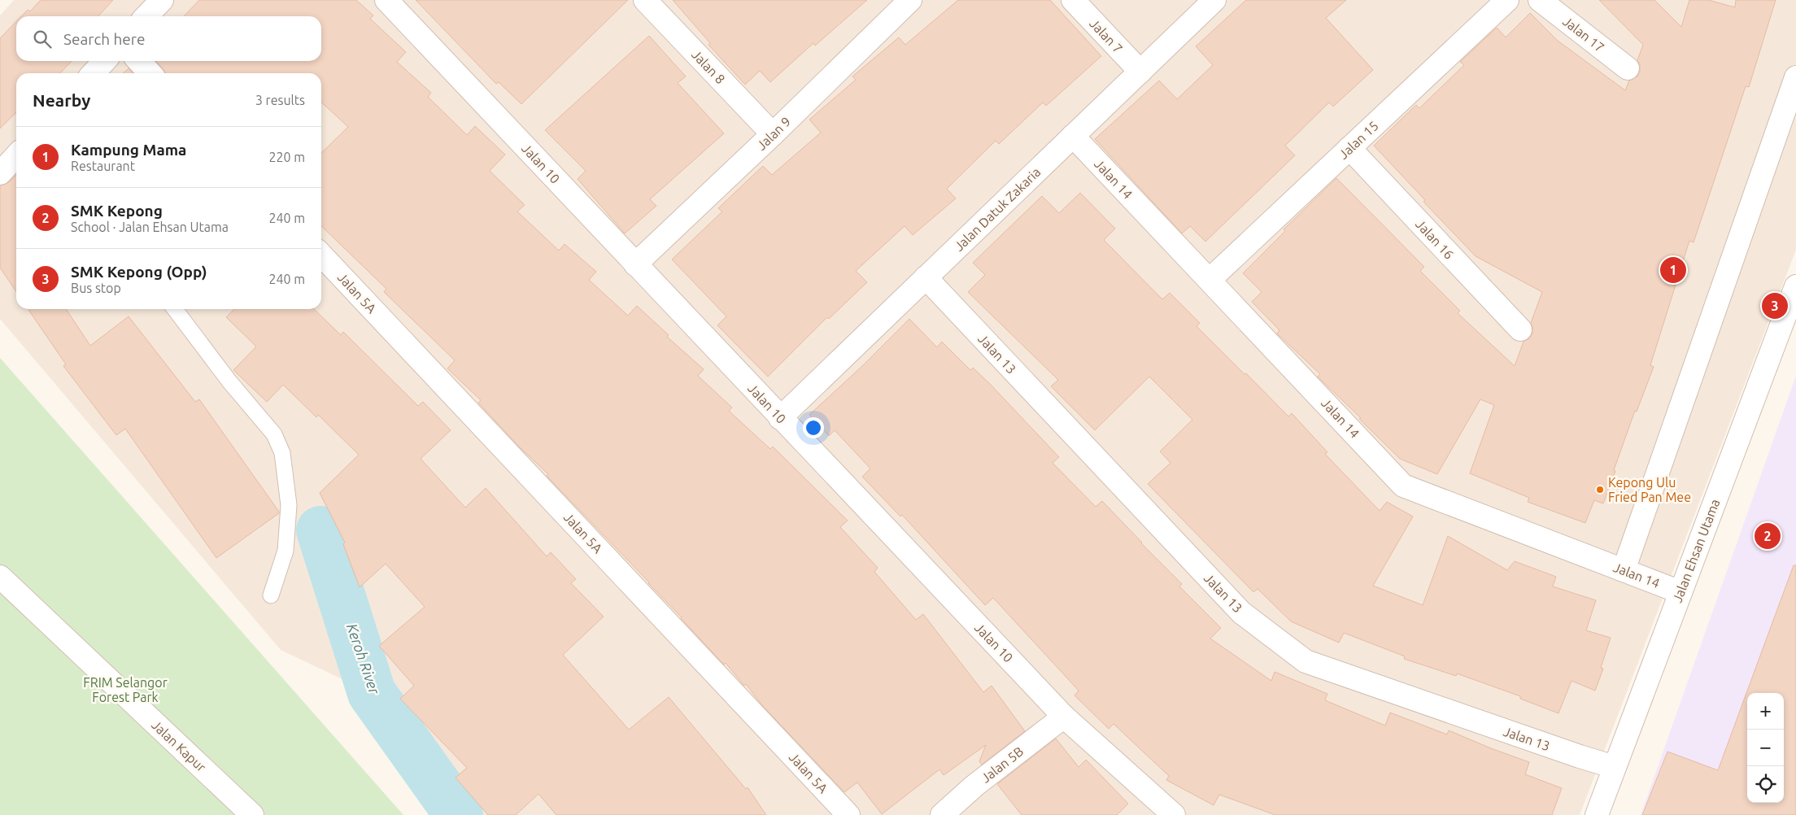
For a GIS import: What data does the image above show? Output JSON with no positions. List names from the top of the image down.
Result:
{
  "streets": {
    "street": [
      "Jalan 17",
      "Jalan 7",
      "Jalan 8",
      "Jalan 9",
      "Jalan 15",
      "Jalan 10",
      "Jalan 14",
      "Jalan Datuk Zakaria",
      "Jalan 16",
      "Jalan 5A",
      "Jalan 13",
      "Jalan Ehsan Utama",
      "Jalan Kapur",
      "Jalan 5B"
    ]
  },
  "crossings": [
    ["Jalan 7", "Jalan Datuk Zakaria"],
    ["Jalan 8", "Jalan 9"],
    ["Jalan 9", "Jalan 10"],
    ["Jalan 15", "Jalan 14"],
    ["Jalan 15", "Jalan 16"],
    ["Jalan 10", "Jalan Datuk Zakaria"],
    ["Jalan 10", "Jalan 5B"],
    ["Jalan 14", "Jalan Datuk Zakaria"],
    ["Jalan 14", "Jalan Ehsan Utama"],
    ["Jalan Datuk Zakaria", "Jalan 13"],
    ["Jalan 13", "Jalan Ehsan Utama"]
  ],
  "water": ["Keroh River"],
  "parks": ["FRIM Selangor Forest Park"],
  "places": ["Kepong Ulu Fried Pan Mee"],
  "page": {
    "search": "Search here",
    "heading": ["Nearby", "3 results"],
    "list": [
      {
        "mark": "1",
        "name": "Kampung Mama",
        "note": "Restaurant",
        "value": "220 m"
      },
      {
        "mark": "2",
        "name": "SMK Kepong",
        "note": "School · Jalan Ehsan Utama",
        "value": "240 m"
      },
      {
        "mark": "3",
        "name": "SMK Kepong (Opp)",
        "note": "Bus stop",
        "value": "240 m"
      }
    ],
    "pins": ["1", "3", "2"],
    "map_buttons": ["+", "−"]
  }
}
